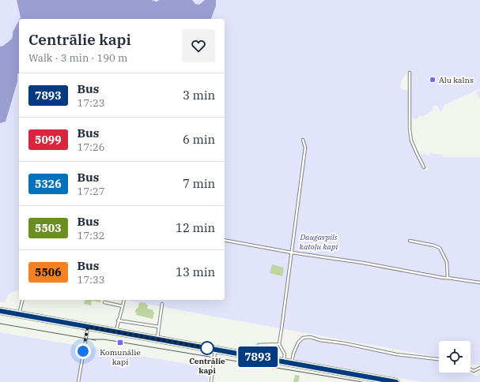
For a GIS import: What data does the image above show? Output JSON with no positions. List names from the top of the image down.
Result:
{
  "parks": ["Daugavpils katoļu kapi"],
  "places": {
    "other": ["Alu kalns", "Centrālie kapi"],
    "transit": ["Komunālie kapi"]
  },
  "lines": ["bus line 7893"],
  "page": {
    "on_map": "7893",
    "heading": ["Centrālie kapi", "Walk · 3 min · 190 m"],
    "list": [
      {
        "mark": "7893",
        "name": "Bus",
        "note": "17:23",
        "value": "3 min"
      },
      {
        "mark": "5099",
        "name": "Bus",
        "note": "17:26",
        "value": "6 min"
      },
      {
        "mark": "5326",
        "name": "Bus",
        "note": "17:27",
        "value": "7 min"
      },
      {
        "mark": "5503",
        "name": "Bus",
        "note": "17:32",
        "value": "12 min"
      },
      {
        "mark": "5506",
        "name": "Bus",
        "note": "17:33",
        "value": "13 min"
      }
    ]
  }
}
